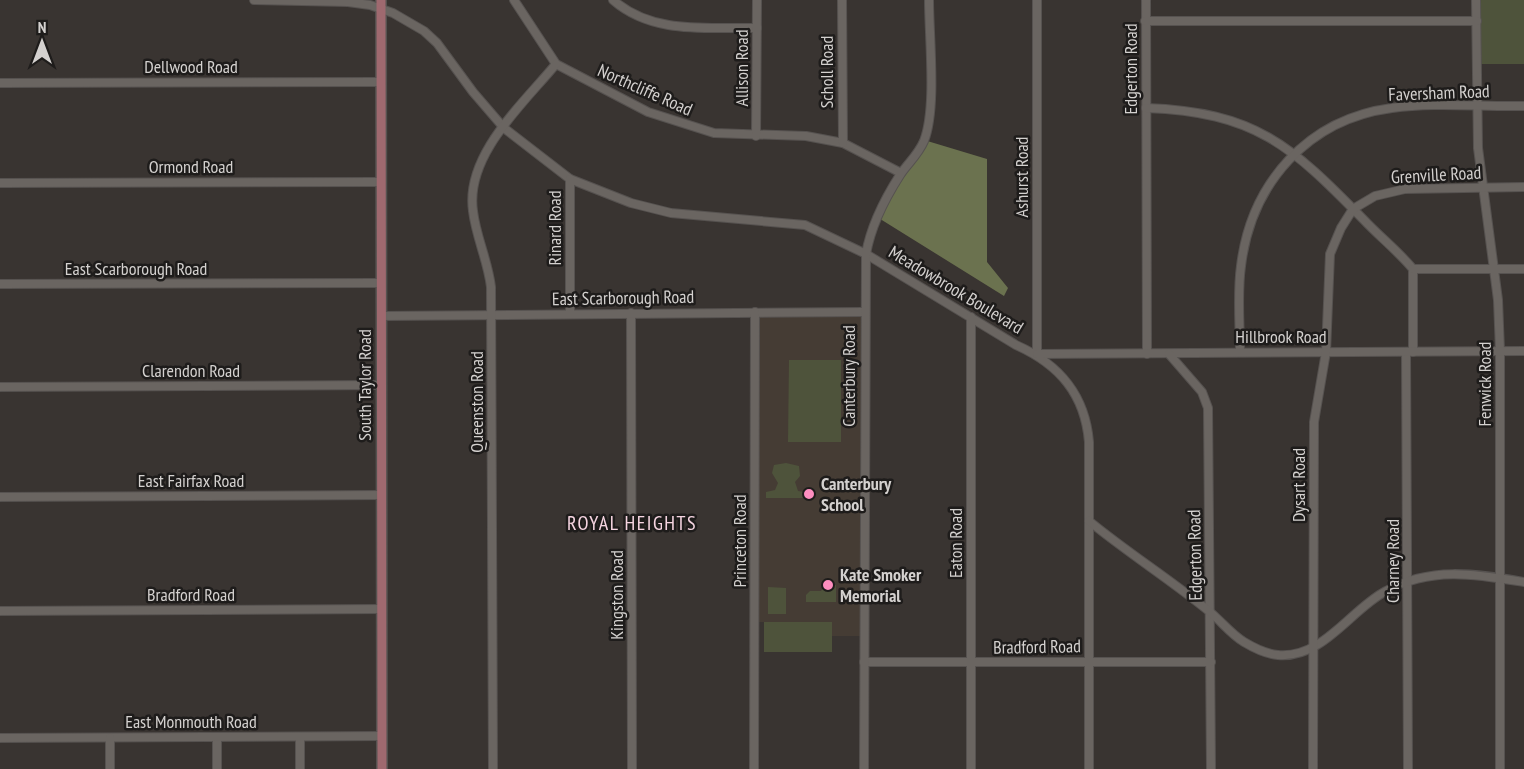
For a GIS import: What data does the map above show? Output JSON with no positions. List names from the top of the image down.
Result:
{
  "streets": {
    "main road": ["South Taylor Road"],
    "street": [
      "Dellwood Road",
      "Allison Road",
      "Edgerton Road",
      "Scholl Road",
      "Northcliffe Road",
      "Faversham Road",
      "Ormond Road",
      "Grenville Road",
      "Ashurst Road",
      "Rinard Road",
      "East Scarborough Road",
      "Meadowbrook Boulevard",
      "Hillbrook Road",
      "Clarendon Road",
      "Canterbury Road",
      "Fenwick Road",
      "Queenston Road",
      "East Fairfax Road",
      "Dysart Road",
      "Princeton Road",
      "Eaton Road",
      "Charney Road",
      "Bradford Road",
      "Kingston Road",
      "East Monmouth Road"
    ]
  },
  "crossings": [
    ["Dellwood Road", "South Taylor Road"],
    ["Allison Road", "Northcliffe Road"],
    ["Edgerton Road", "Hillbrook Road"],
    ["Edgerton Road", "Bradford Road"],
    ["Scholl Road", "Northcliffe Road"],
    ["Northcliffe Road", "Canterbury Road"],
    ["Northcliffe Road", "Queenston Road"],
    ["Faversham Road", "Hillbrook Road"],
    ["Faversham Road", "Fenwick Road"],
    ["Ormond Road", "South Taylor Road"],
    ["Grenville Road", "Fenwick Road"],
    ["Grenville Road", "Dysart Road"],
    ["Ashurst Road", "Meadowbrook Boulevard"],
    ["Ashurst Road", "Hillbrook Road"],
    ["Rinard Road", "East Scarborough Road"],
    ["Rinard Road", "Meadowbrook Boulevard"],
    ["East Scarborough Road", "Canterbury Road"],
    ["East Scarborough Road", "South Taylor Road"],
    ["East Scarborough Road", "Queenston Road"],
    ["East Scarborough Road", "Princeton Road"],
    ["East Scarborough Road", "Kingston Road"],
    ["Meadowbrook Boulevard", "Hillbrook Road"],
    ["Meadowbrook Boulevard", "Canterbury Road"],
    ["Meadowbrook Boulevard", "South Taylor Road"],
    ["Meadowbrook Boulevard", "Queenston Road"],
    ["Meadowbrook Boulevard", "Eaton Road"],
    ["Hillbrook Road", "Fenwick Road"],
    ["Hillbrook Road", "Dysart Road"],
    ["Hillbrook Road", "Charney Road"],
    ["Clarendon Road", "South Taylor Road"],
    ["Canterbury Road", "Bradford Road"],
    ["South Taylor Road", "East Fairfax Road"],
    ["South Taylor Road", "Bradford Road"],
    ["South Taylor Road", "East Monmouth Road"],
    ["Eaton Road", "Bradford Road"]
  ],
  "districts": ["ROYAL HEIGHTS"],
  "places": ["Canterbury School", "Kate Smoker Memorial"],
  "north": "top"
}
